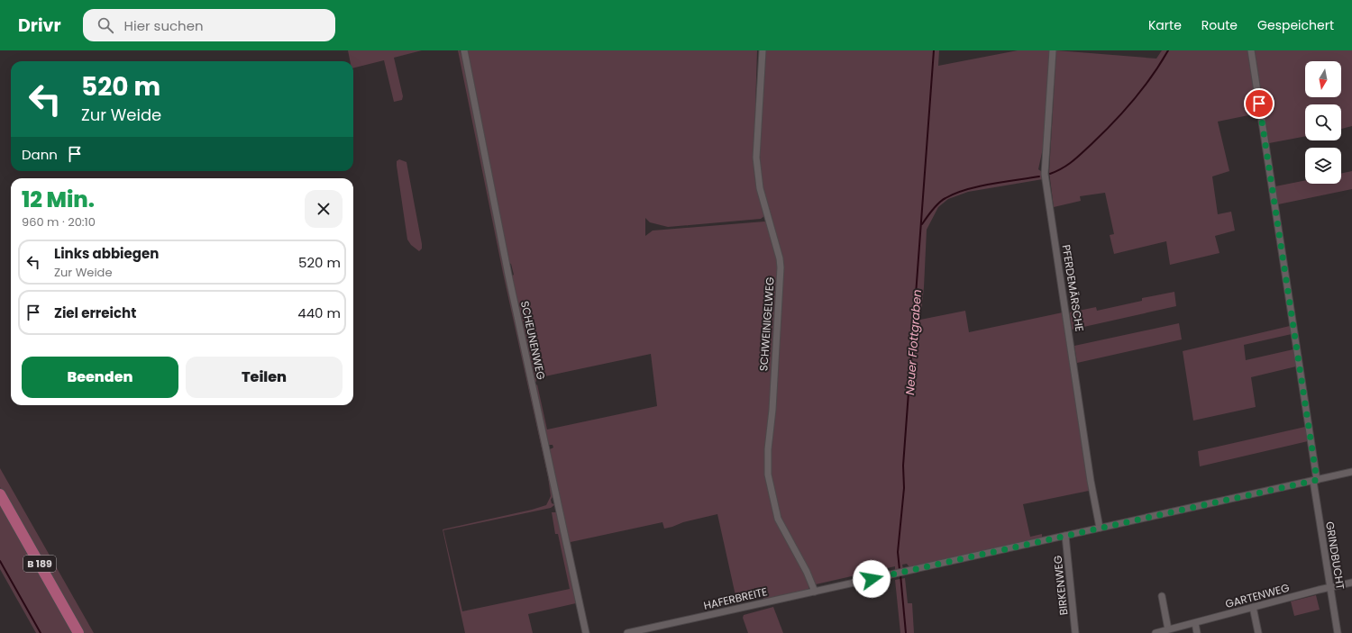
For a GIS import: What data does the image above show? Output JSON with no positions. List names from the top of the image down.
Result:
{
  "streets": {
    "main road": ["B 189"],
    "street": [
      "PFERDEMÄRSCHE",
      "SCHWEINIGELWEG",
      "SCHEUNENWEG",
      "GRINDBUCHT",
      "BIRKENWEG",
      "GARTENWEG",
      "HAFERBREITE"
    ]
  },
  "crossings": [
    ["PFERDEMÄRSCHE", "HAFERBREITE"],
    ["SCHWEINIGELWEG", "HAFERBREITE"],
    ["GRINDBUCHT", "GARTENWEG"],
    ["GRINDBUCHT", "HAFERBREITE"],
    ["BIRKENWEG", "HAFERBREITE"]
  ],
  "water": ["Neuer Flottgraben"],
  "north": "bottom",
  "page": {
    "header": "Drivr",
    "search": "Hier suchen",
    "nav": ["Karte", "Route", "Gespeichert"],
    "turn": ["520 m", "Zur Weide"],
    "then": "Dann",
    "heading": ["12 Min.", "960 m · 20:10"],
    "list": [
      {
        "name": "Links abbiegen",
        "note": "Zur Weide",
        "value": "520 m"
      },
      {
        "name": "Ziel erreicht",
        "value": "440 m"
      }
    ],
    "buttons": ["Beenden", "Teilen"]
  }
}
